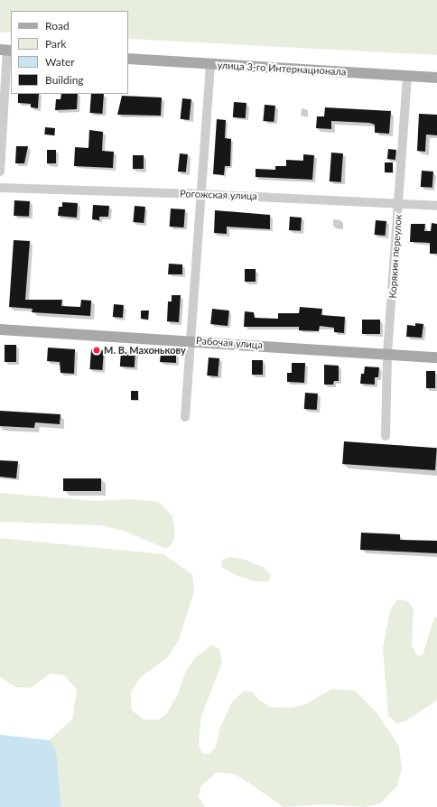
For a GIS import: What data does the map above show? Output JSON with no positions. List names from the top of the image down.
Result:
{
  "streets": {
    "main road": ["улица 3-го Интернационала", "Рабочая улица"],
    "street": ["Рогожская улица", "Корякин переулок"]
  },
  "crossings": [
    ["улица 3-го Интернационала", "Корякин переулок"],
    ["Рогожская улица", "Корякин переулок"],
    ["Корякин переулок", "Рабочая улица"]
  ],
  "places": ["М. В. Махонькову"],
  "legend": [
    "Road",
    "Park",
    "Water",
    "Building"
  ]
}
